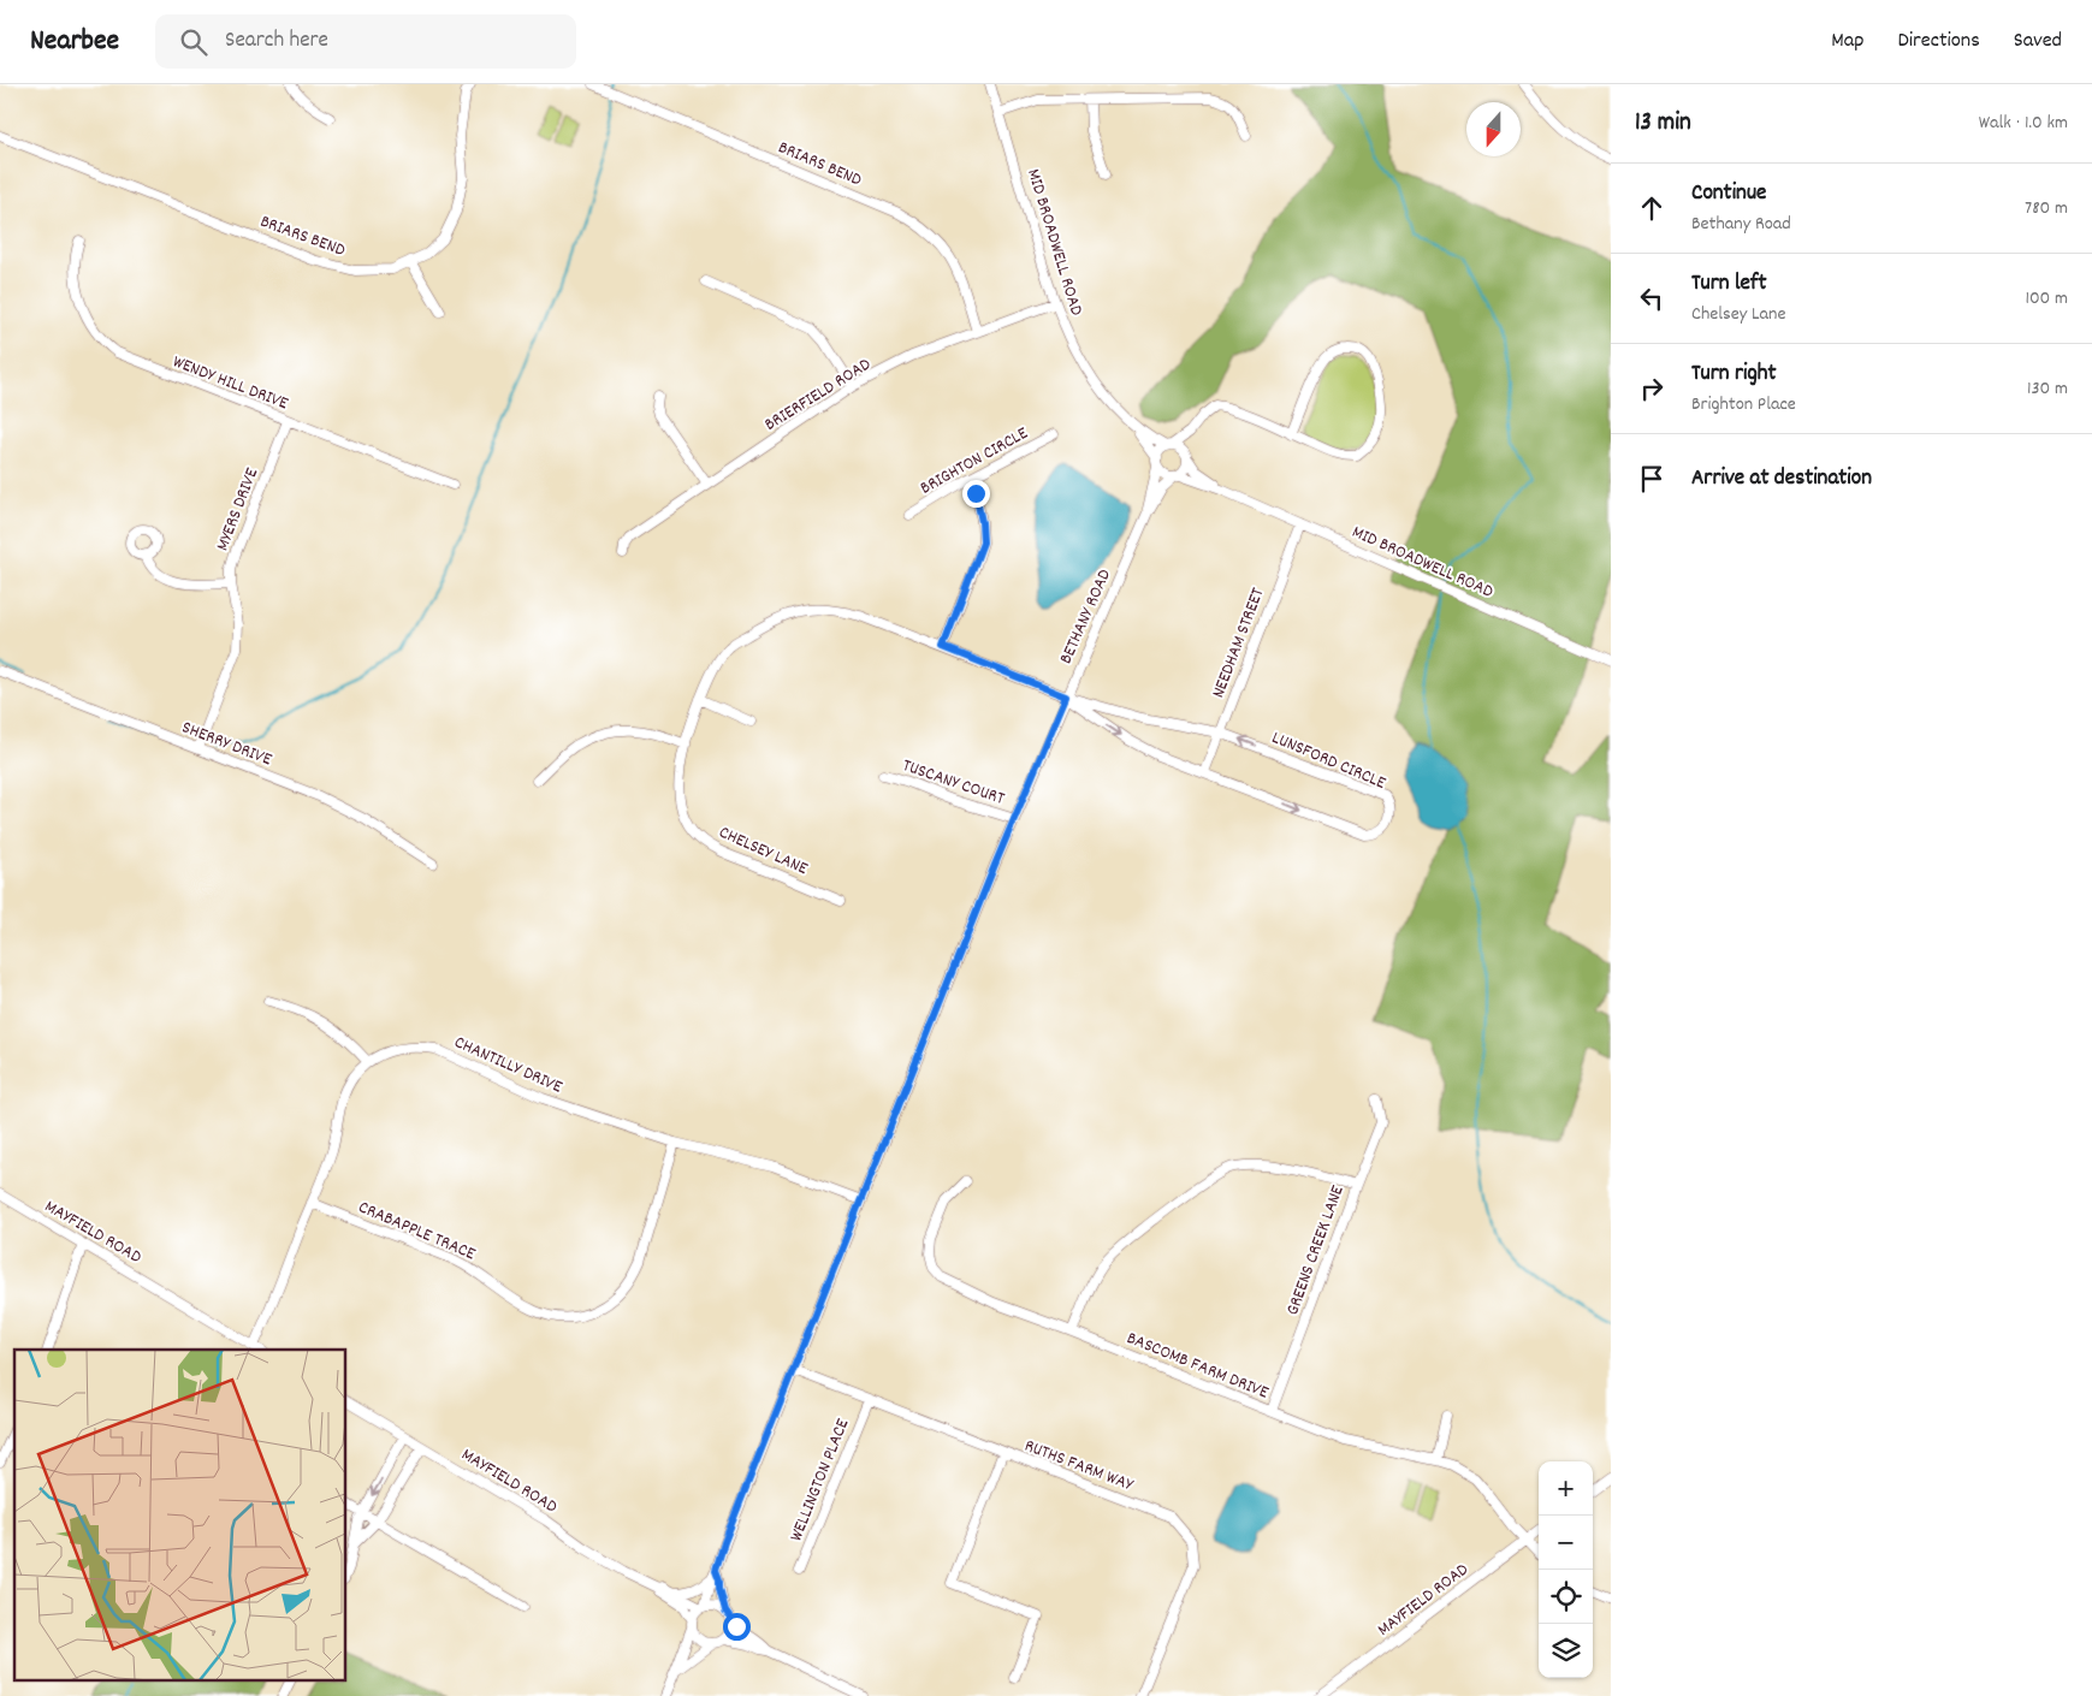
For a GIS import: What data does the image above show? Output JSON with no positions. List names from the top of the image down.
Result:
{
  "streets": {
    "street": [
      "BRIARS BEND",
      "MID BROADWELL ROAD",
      "WENDY HILL DRIVE",
      "BRIERFIELD ROAD",
      "BRIGHTON CIRCLE",
      "MYERS DRIVE",
      "BETHANY ROAD",
      "NEEDHAM STREET",
      "SHERRY DRIVE",
      "LUNSFORD CIRCLE",
      "TUSCANY COURT",
      "CHELSEY LANE",
      "CHANTILLY DRIVE",
      "CRABAPPLE TRACE",
      "MAYFIELD ROAD",
      "GREENS CREEK LANE",
      "BASCOMB FARM DRIVE",
      "RUTHS FARM WAY",
      "WELLINGTON PLACE"
    ]
  },
  "crossings": [
    ["BRIARS BEND", "BRIERFIELD ROAD"],
    ["MID BROADWELL ROAD", "BRIERFIELD ROAD"],
    ["MID BROADWELL ROAD", "BETHANY ROAD"],
    ["MID BROADWELL ROAD", "NEEDHAM STREET"],
    ["WENDY HILL DRIVE", "MYERS DRIVE"],
    ["MYERS DRIVE", "SHERRY DRIVE"],
    ["BETHANY ROAD", "LUNSFORD CIRCLE"],
    ["BETHANY ROAD", "TUSCANY COURT"],
    ["BETHANY ROAD", "CHELSEY LANE"],
    ["BETHANY ROAD", "CHANTILLY DRIVE"],
    ["BETHANY ROAD", "MAYFIELD ROAD"],
    ["BETHANY ROAD", "RUTHS FARM WAY"],
    ["NEEDHAM STREET", "LUNSFORD CIRCLE"],
    ["LUNSFORD CIRCLE", "CHELSEY LANE"],
    ["CHANTILLY DRIVE", "CRABAPPLE TRACE"],
    ["CHANTILLY DRIVE", "MAYFIELD ROAD"],
    ["MAYFIELD ROAD", "BASCOMB FARM DRIVE"],
    ["GREENS CREEK LANE", "BASCOMB FARM DRIVE"],
    ["RUTHS FARM WAY", "WELLINGTON PLACE"]
  ],
  "north": "bottom",
  "page": {
    "header": "Nearbee",
    "search": "Search here",
    "nav": ["Map", "Directions", "Saved"],
    "heading": ["13 min", "Walk · 1.0 km"],
    "list": [
      ["Continue", "Bethany Road", "780 m"],
      ["Turn left", "Chelsey Lane", "100 m"],
      ["Turn right", "Brighton Place", "130 m"],
      "Arrive at destination"
    ],
    "map_buttons": ["+", "−"]
  }
}
